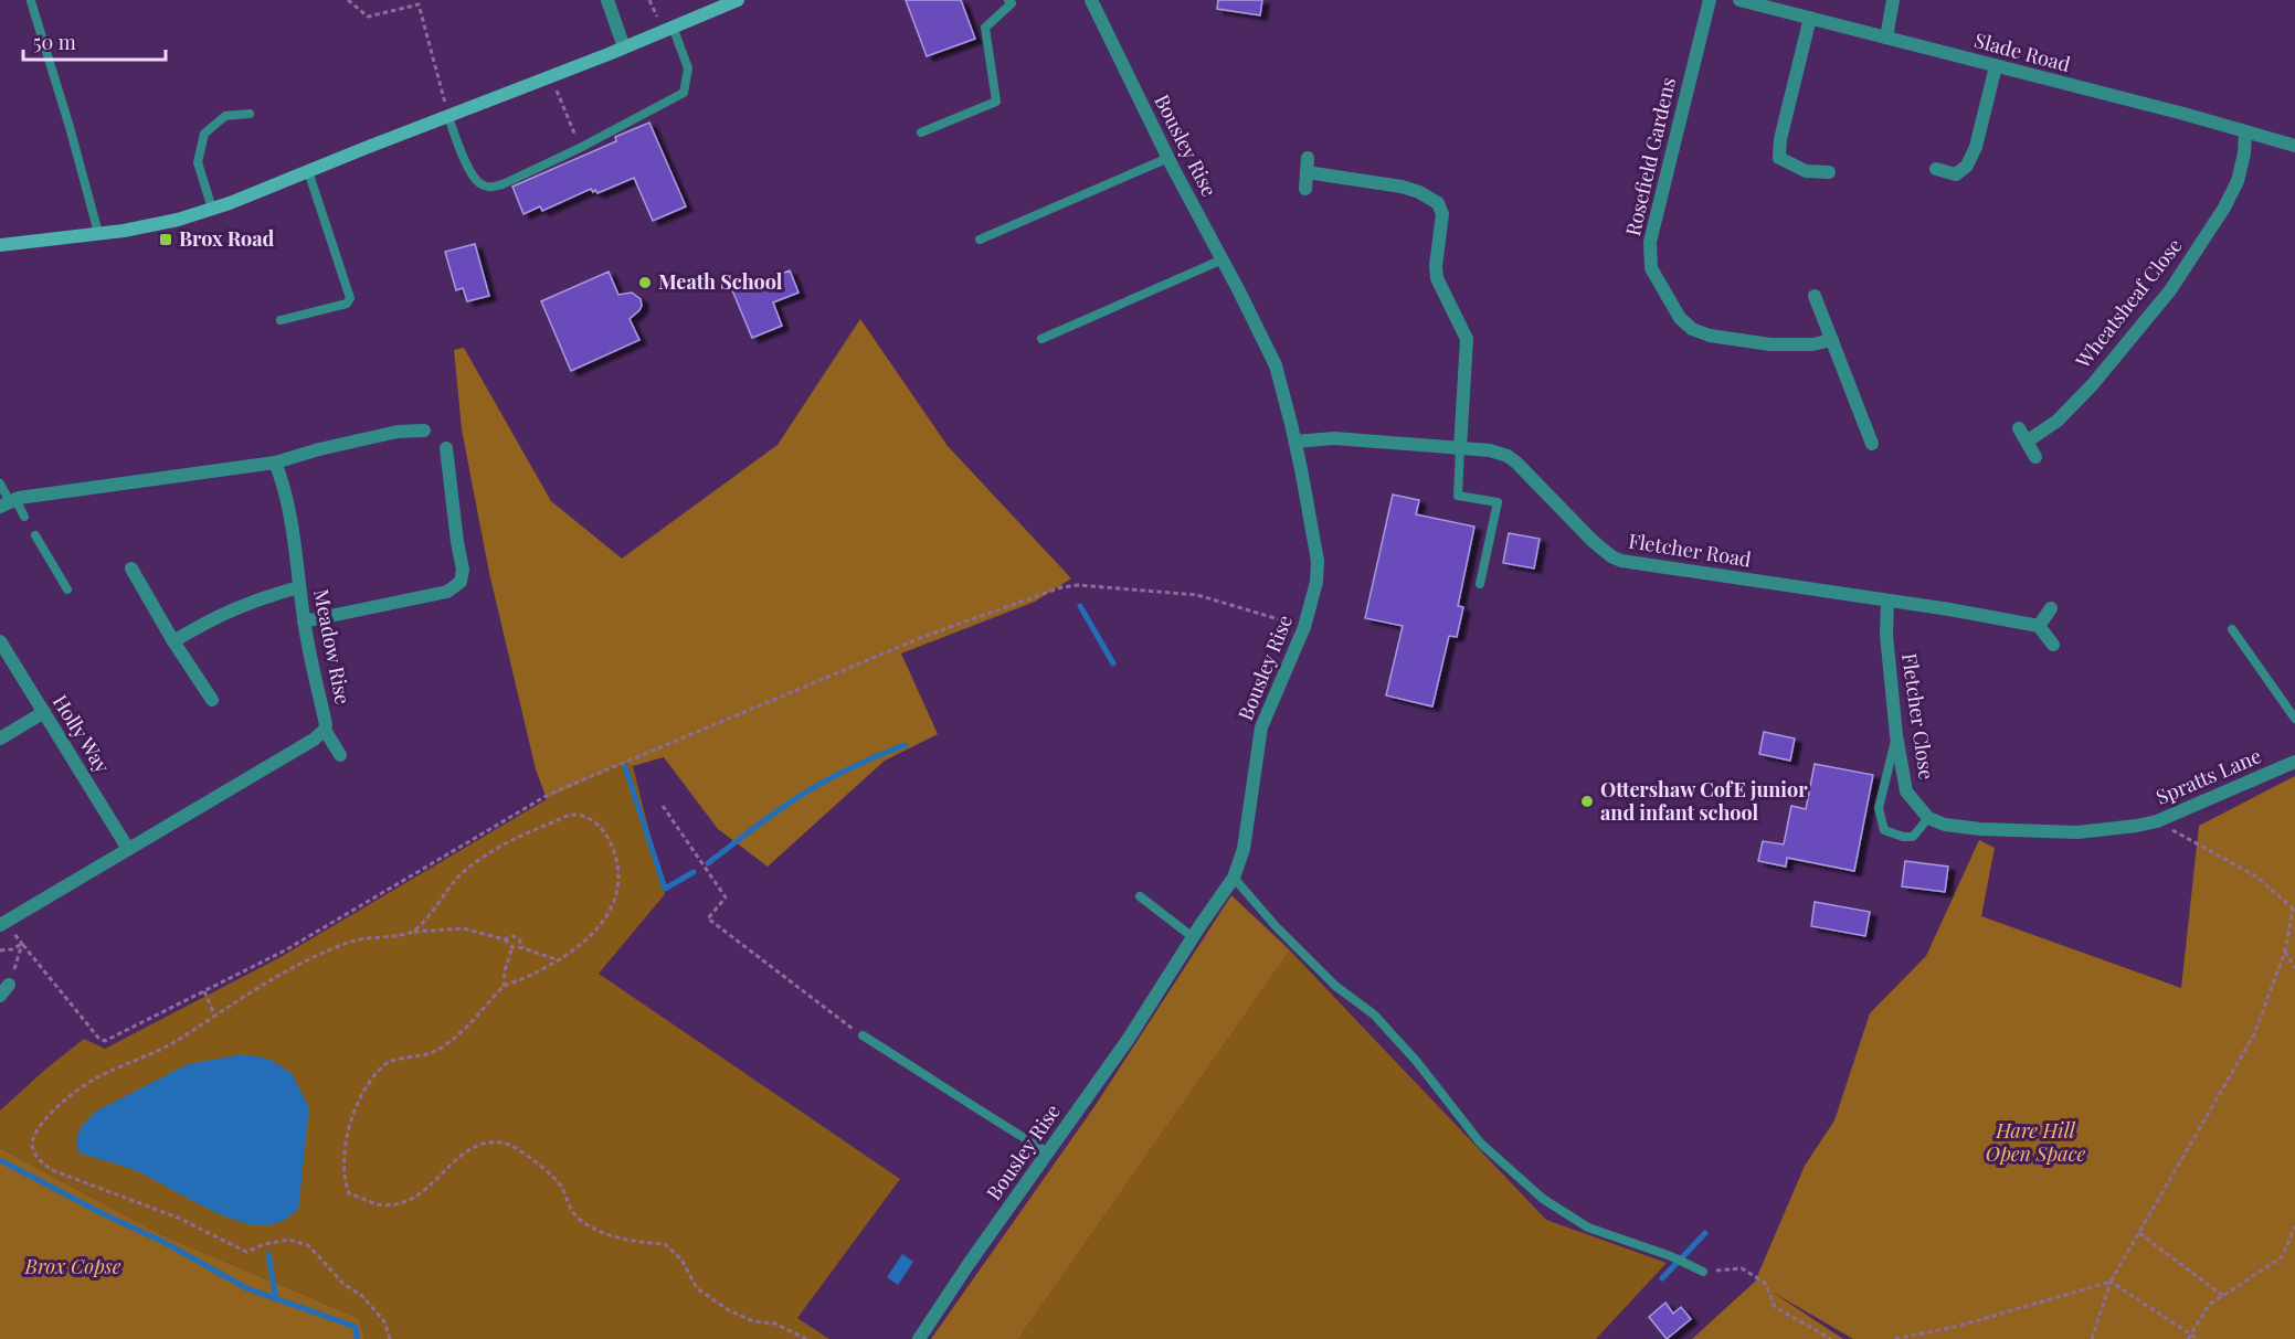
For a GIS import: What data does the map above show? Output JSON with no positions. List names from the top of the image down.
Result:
{
  "streets": {
    "street": [
      "Slade Road",
      "Bousley Rise",
      "Rosefield Gardens",
      "Wheatsheaf Close",
      "Fletcher Road",
      "Meadow Rise",
      "Fletcher Close",
      "Holly Way",
      "Spratts Lane"
    ]
  },
  "crossings": [
    ["Slade Road", "Wheatsheaf Close"],
    ["Bousley Rise", "Fletcher Road"],
    ["Fletcher Road", "Fletcher Close"],
    ["Meadow Rise", "Holly Way"],
    ["Fletcher Close", "Spratts Lane"]
  ],
  "parks": ["Hare Hill Open Space", "Brox Copse"],
  "places": {
    "transit": ["Brox Road"],
    "other": ["Meath School", "Ottershaw CofE junior and infant school"]
  },
  "scale_bar": "50 m"
}
